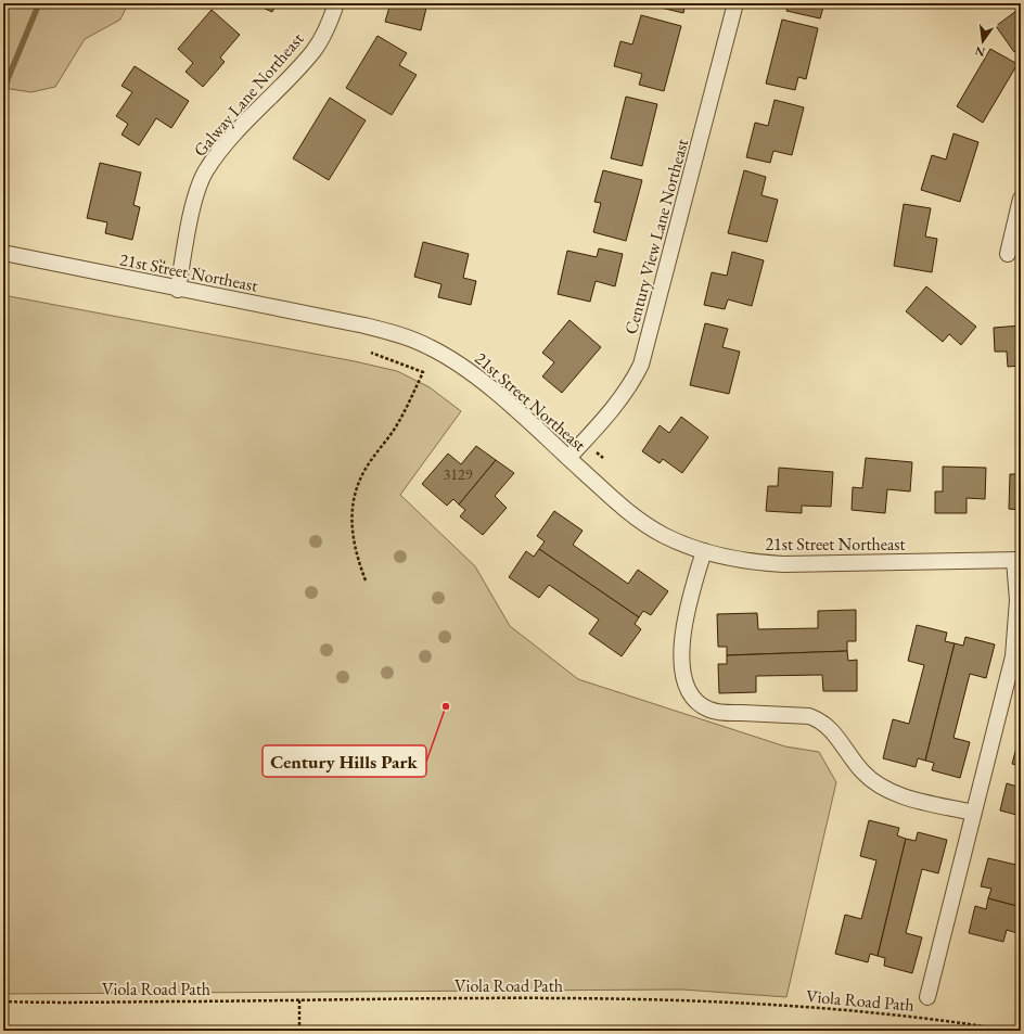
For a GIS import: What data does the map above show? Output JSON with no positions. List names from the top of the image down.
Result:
{
  "streets": {
    "street": ["Galway Lane Northeast", "Century View Lane Northeast", "21st Street Northeast"],
    "path": ["Viola Road Path"]
  },
  "crossings": [
    ["Galway Lane Northeast", "21st Street Northeast"],
    ["Century View Lane Northeast", "21st Street Northeast"]
  ],
  "places": ["Century Hills Park"],
  "house_numbers": ["3129"],
  "north": "bottom"
}
